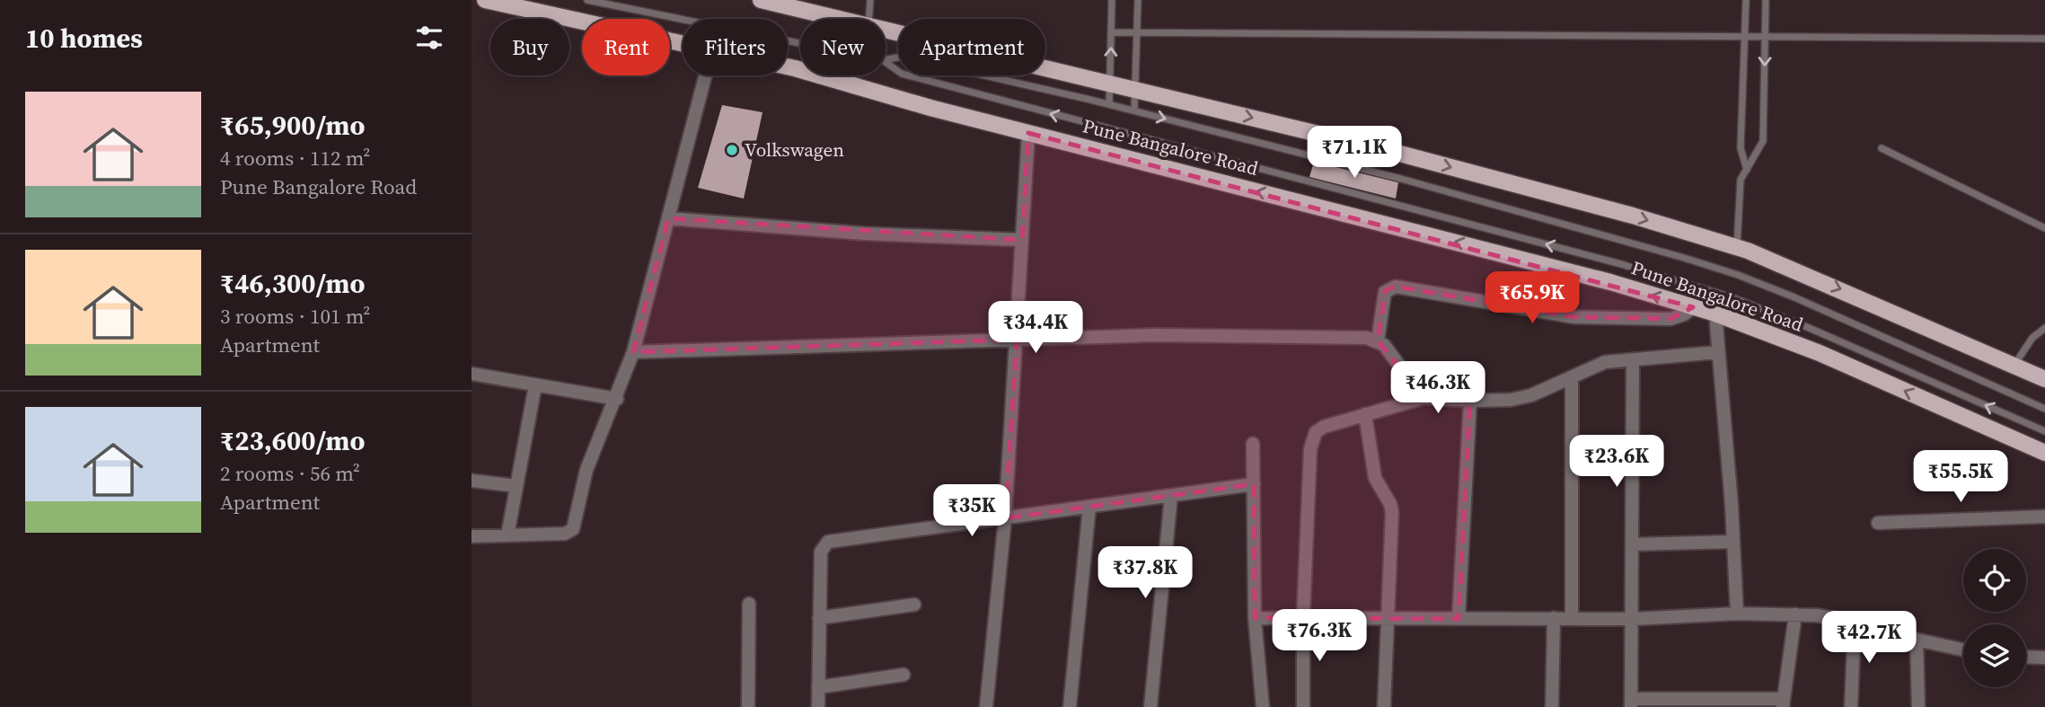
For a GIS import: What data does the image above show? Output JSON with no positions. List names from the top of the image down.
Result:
{
  "streets": {
    "main road": ["Pune Bangalore Road"]
  },
  "places": ["Volkswagen"],
  "page": {
    "heading": "10 homes",
    "chip": [
      "Buy",
      "Rent",
      "Filters",
      "New",
      "Apartment"
    ],
    "list": [
      {
        "name": "₹65,900/mo",
        "note": "4 rooms · 112 m² · Pune Bangalore Road"
      },
      {
        "name": "₹46,300/mo",
        "note": "3 rooms · 101 m² · Apartment"
      },
      {
        "name": "₹23,600/mo",
        "note": "2 rooms · 56 m² · Apartment"
      }
    ],
    "price": [
      "₹71.1K",
      "₹65.9K",
      "₹34.4K",
      "₹46.3K",
      "₹23.6K",
      "₹55.5K",
      "₹35K",
      "₹37.8K",
      "₹76.3K",
      "₹42.7K"
    ]
  }
}
